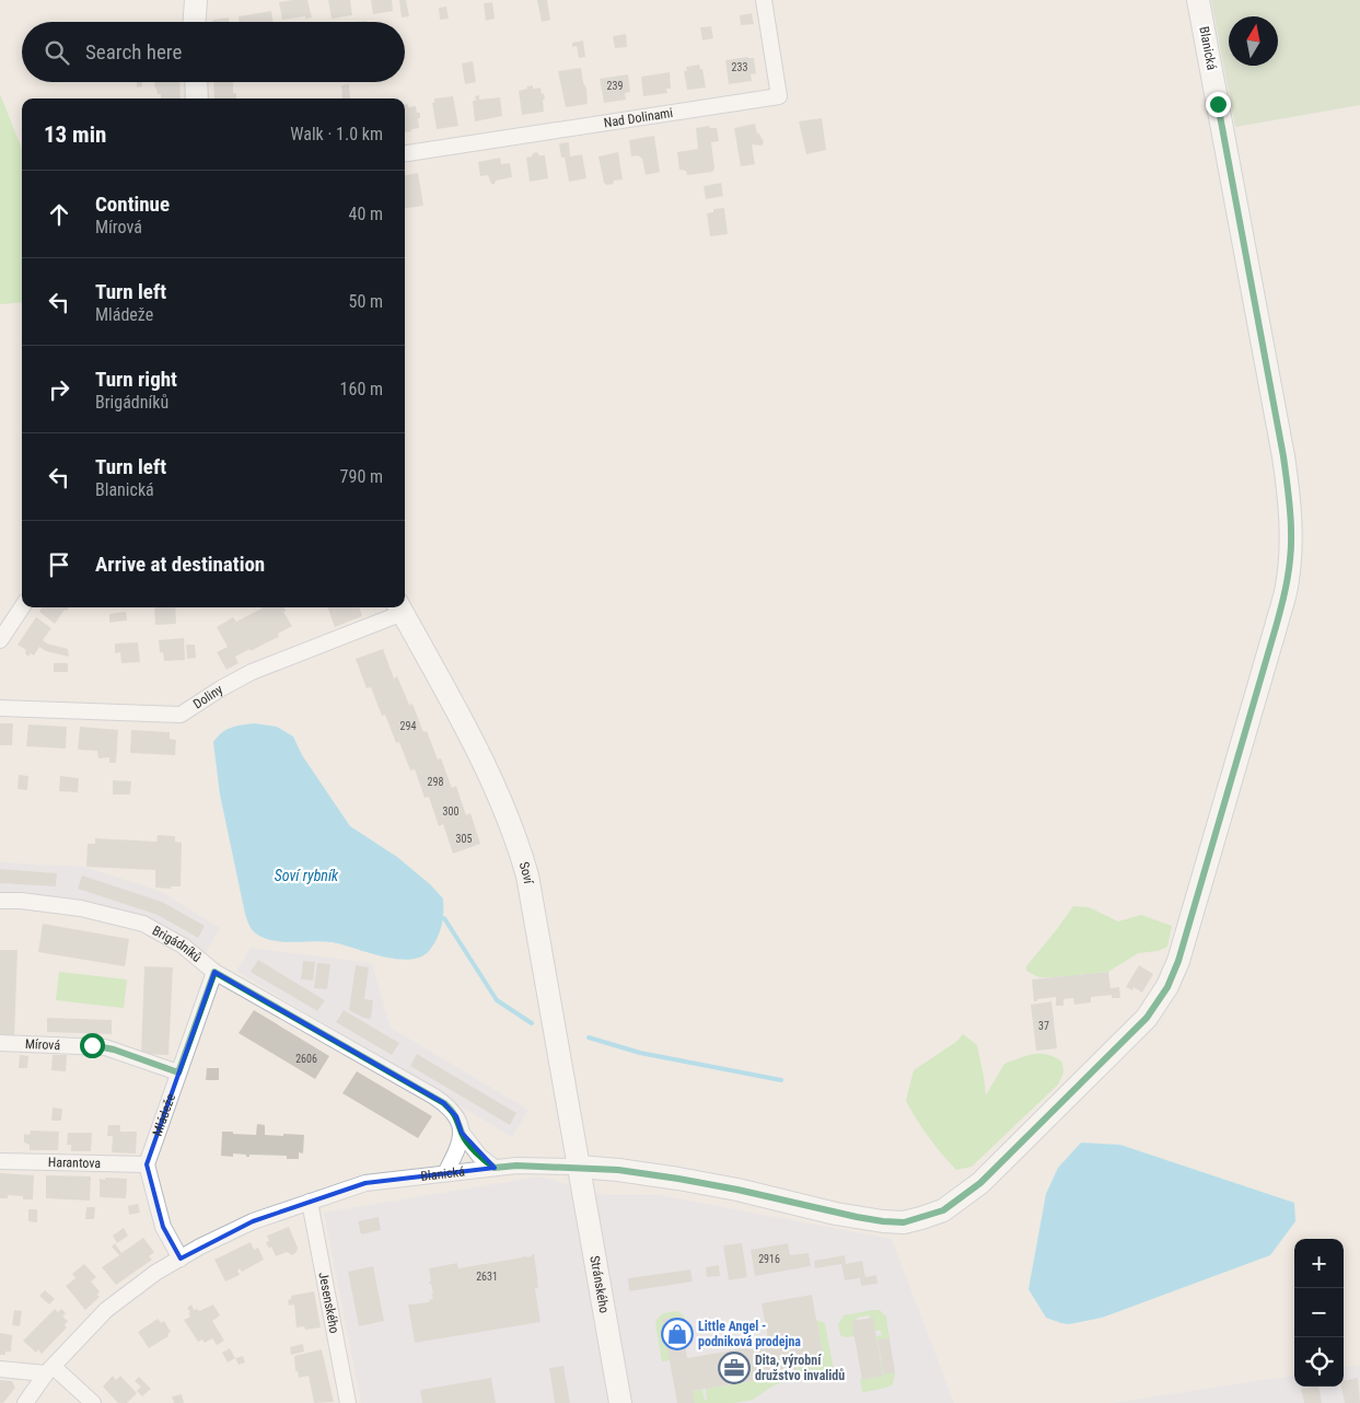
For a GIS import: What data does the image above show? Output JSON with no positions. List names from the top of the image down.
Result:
{
  "streets": {
    "street": [
      "Blanická",
      "Nad Dolinami",
      "Doliny",
      "Soví",
      "Brigádníků",
      "Mírová",
      "Mládeže",
      "Harantova",
      "Stránského",
      "Jesenského"
    ]
  },
  "crossings": [
    ["Blanická", "Soví"],
    ["Blanická", "Brigádníků"],
    ["Blanická", "Stránského"],
    ["Blanická", "Jesenského"],
    ["Doliny", "Soví"],
    ["Soví", "Stránského"],
    ["Brigádníků", "Mládeže"],
    ["Mírová", "Mládeže"],
    ["Mládeže", "Harantova"]
  ],
  "water": ["Soví rybník"],
  "places": {
    "shop": ["Little Angel - podniková prodejna"],
    "office": ["Dita, výrobní družstvo invalidů"]
  },
  "house_numbers": [
    "233",
    "239",
    "294",
    "298",
    "300",
    "305",
    "37",
    "2606",
    "2916",
    "2631"
  ],
  "north": "top",
  "page": {
    "search": "Search here",
    "heading": ["13 min", "Walk · 1.0 km"],
    "list": [
      ["Continue", "Mírová", "40 m"],
      ["Turn left", "Mládeže", "50 m"],
      ["Turn right", "Brigádníků", "160 m"],
      ["Turn left", "Blanická", "790 m"],
      "Arrive at destination"
    ],
    "map_buttons": ["+", "−"]
  }
}
